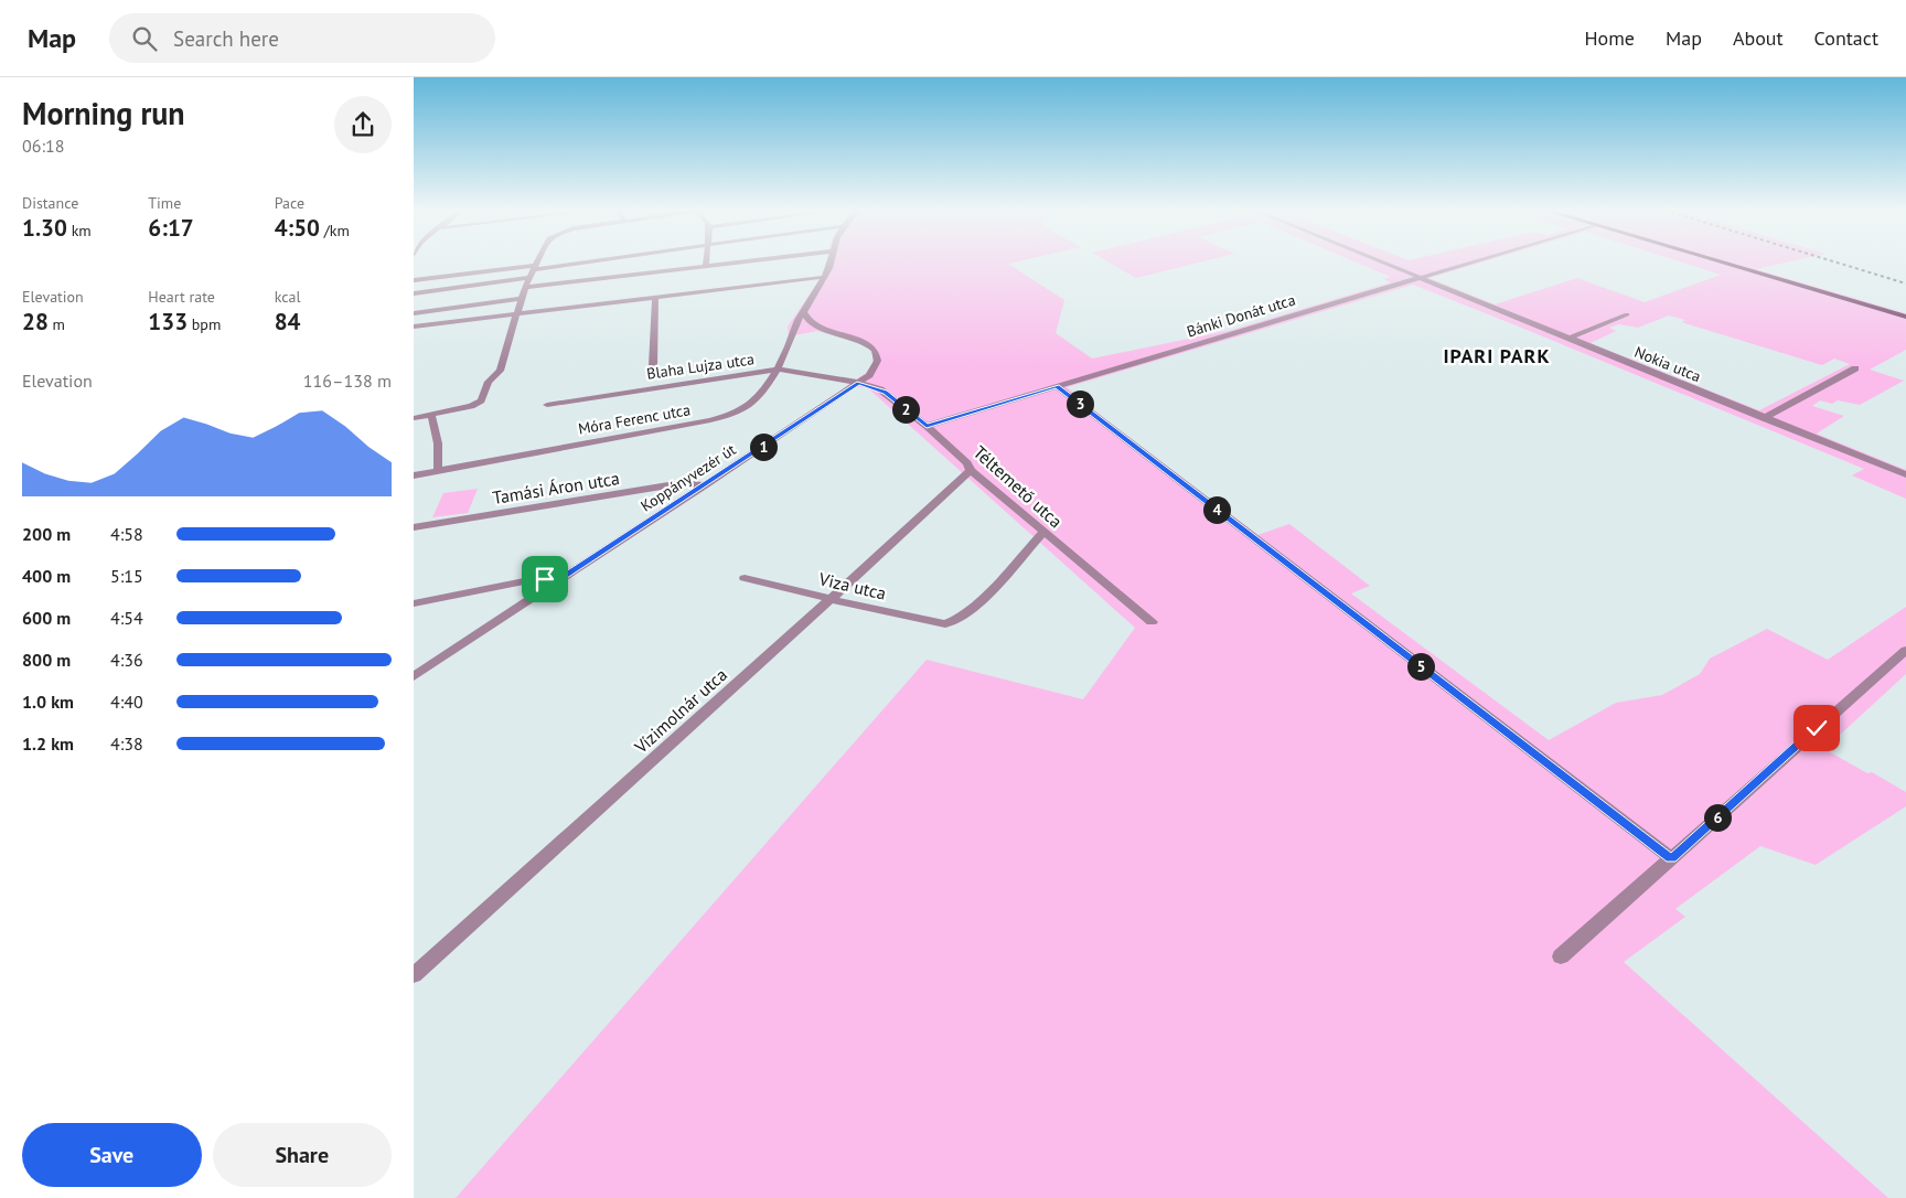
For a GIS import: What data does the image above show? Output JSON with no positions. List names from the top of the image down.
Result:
{
  "streets": {
    "street": [
      "Bánki Donát utca",
      "Nokia utca",
      "Blaha Lujza utca",
      "Móra Ferenc utca",
      "Koppányvezér út",
      "Téltemető utca",
      "Tamási Áron utca",
      "Viza utca",
      "Vízimolnár utca"
    ]
  },
  "crossings": [
    ["Bánki Donát utca", "Nokia utca"],
    ["Bánki Donát utca", "Téltemető utca"],
    ["Blaha Lujza utca", "Móra Ferenc utca"],
    ["Blaha Lujza utca", "Koppányvezér út"],
    ["Blaha Lujza utca", "Téltemető utca"],
    ["Koppányvezér út", "Téltemető utca"],
    ["Koppányvezér út", "Tamási Áron utca"],
    ["Téltemető utca", "Viza utca"],
    ["Téltemető utca", "Vízimolnár utca"],
    ["Viza utca", "Vízimolnár utca"]
  ],
  "districts": ["IPARI PARK"],
  "page": {
    "header": "Map",
    "search": "Search here",
    "nav": [
      "Home",
      "Map",
      "About",
      "Contact"
    ],
    "heading": ["Morning run", "06:18"],
    "stats": [
      ["Distance", "1.30 km"],
      ["Time", "6:17"],
      ["Pace", "4:50 /km"],
      ["Elevation", "28 m"],
      ["Heart rate", "133 bpm"],
      ["kcal", "84"]
    ],
    "chart": ["Elevation", "116–138 m"],
    "pins": [
      "3",
      "2",
      "1",
      "4",
      "5",
      "6"
    ],
    "list": [
      {
        "name": "200 m",
        "note": "4:58"
      },
      {
        "name": "400 m",
        "note": "5:15"
      },
      {
        "name": "600 m",
        "note": "4:54"
      },
      {
        "name": "800 m",
        "note": "4:36"
      },
      {
        "name": "1.0 km",
        "note": "4:40"
      },
      {
        "name": "1.2 km",
        "note": "4:38"
      }
    ],
    "buttons": ["Save", "Share"]
  }
}
